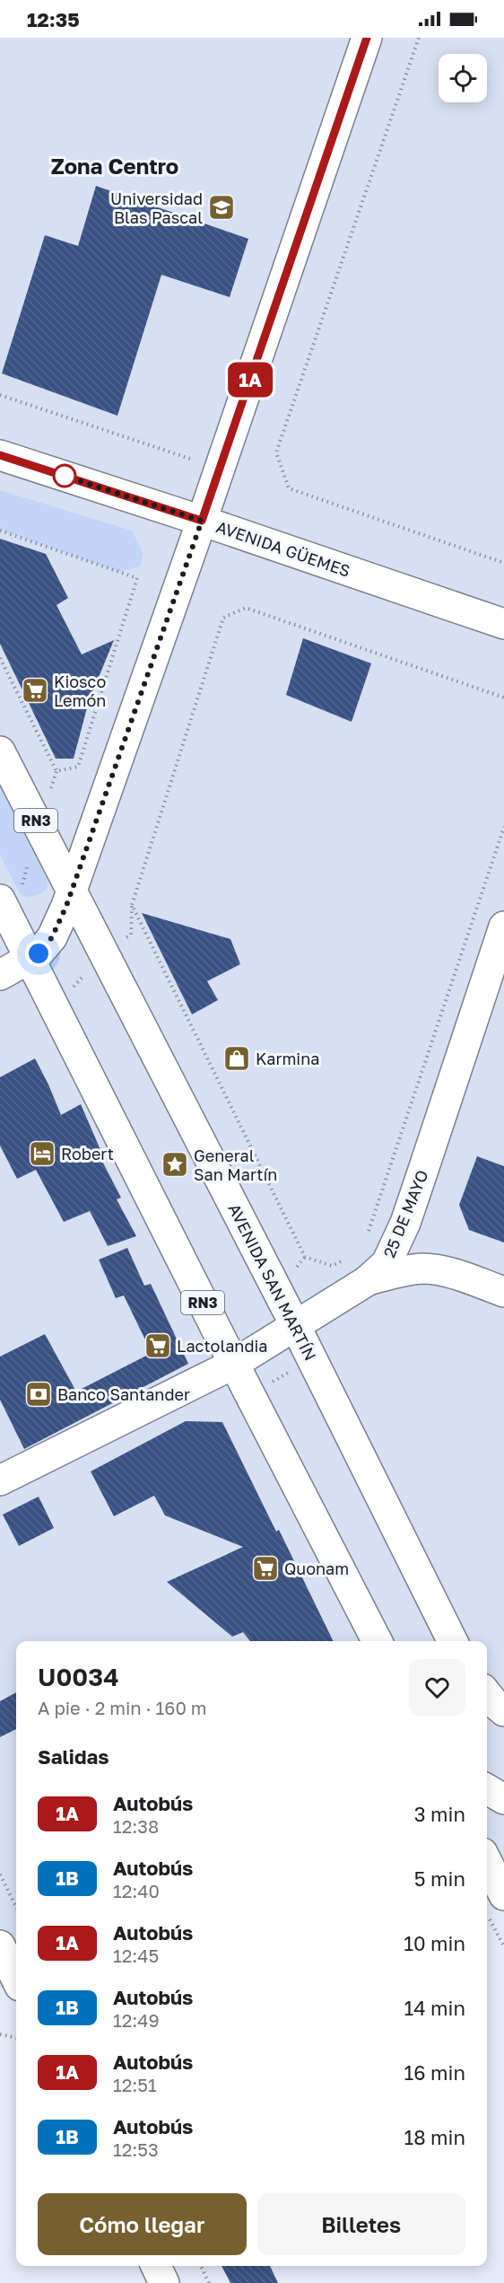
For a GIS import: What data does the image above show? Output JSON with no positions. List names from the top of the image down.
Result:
{
  "streets": {
    "main road": [
      "AVENIDA GÜEMES",
      "RN3",
      "25 DE MAYO",
      "AVENIDA SAN MARTÍN"
    ]
  },
  "crossings": [
    ["RN3", "25 DE MAYO"],
    ["RN3", "AVENIDA SAN MARTÍN"],
    ["25 DE MAYO", "AVENIDA SAN MARTÍN"]
  ],
  "districts": ["Zona Centro"],
  "places": {
    "school or university": ["Universidad Blas Pascal"],
    "supermarket": ["Kiosco Lemón", "Lactolandia", "Quonam"],
    "shop": ["Karmina"],
    "hotel": ["Robert"],
    "place": ["General San Martín"],
    "bank": ["Banco Santander"]
  },
  "lines": ["bus line 1A"],
  "page": {
    "status": "12:35",
    "on_map": "1A",
    "heading": [
      ["U0034", "A pie · 2 min · 160 m"],
      "Salidas"
    ],
    "list": [
      {
        "mark": "1A",
        "name": "Autobús",
        "note": "12:38",
        "value": "3 min"
      },
      {
        "mark": "1B",
        "name": "Autobús",
        "note": "12:40",
        "value": "5 min"
      },
      {
        "mark": "1A",
        "name": "Autobús",
        "note": "12:45",
        "value": "10 min"
      },
      {
        "mark": "1B",
        "name": "Autobús",
        "note": "12:49",
        "value": "14 min"
      },
      {
        "mark": "1A",
        "name": "Autobús",
        "note": "12:51",
        "value": "16 min"
      },
      {
        "mark": "1B",
        "name": "Autobús",
        "note": "12:53",
        "value": "18 min"
      }
    ],
    "buttons": ["Cómo llegar", "Billetes"]
  }
}
